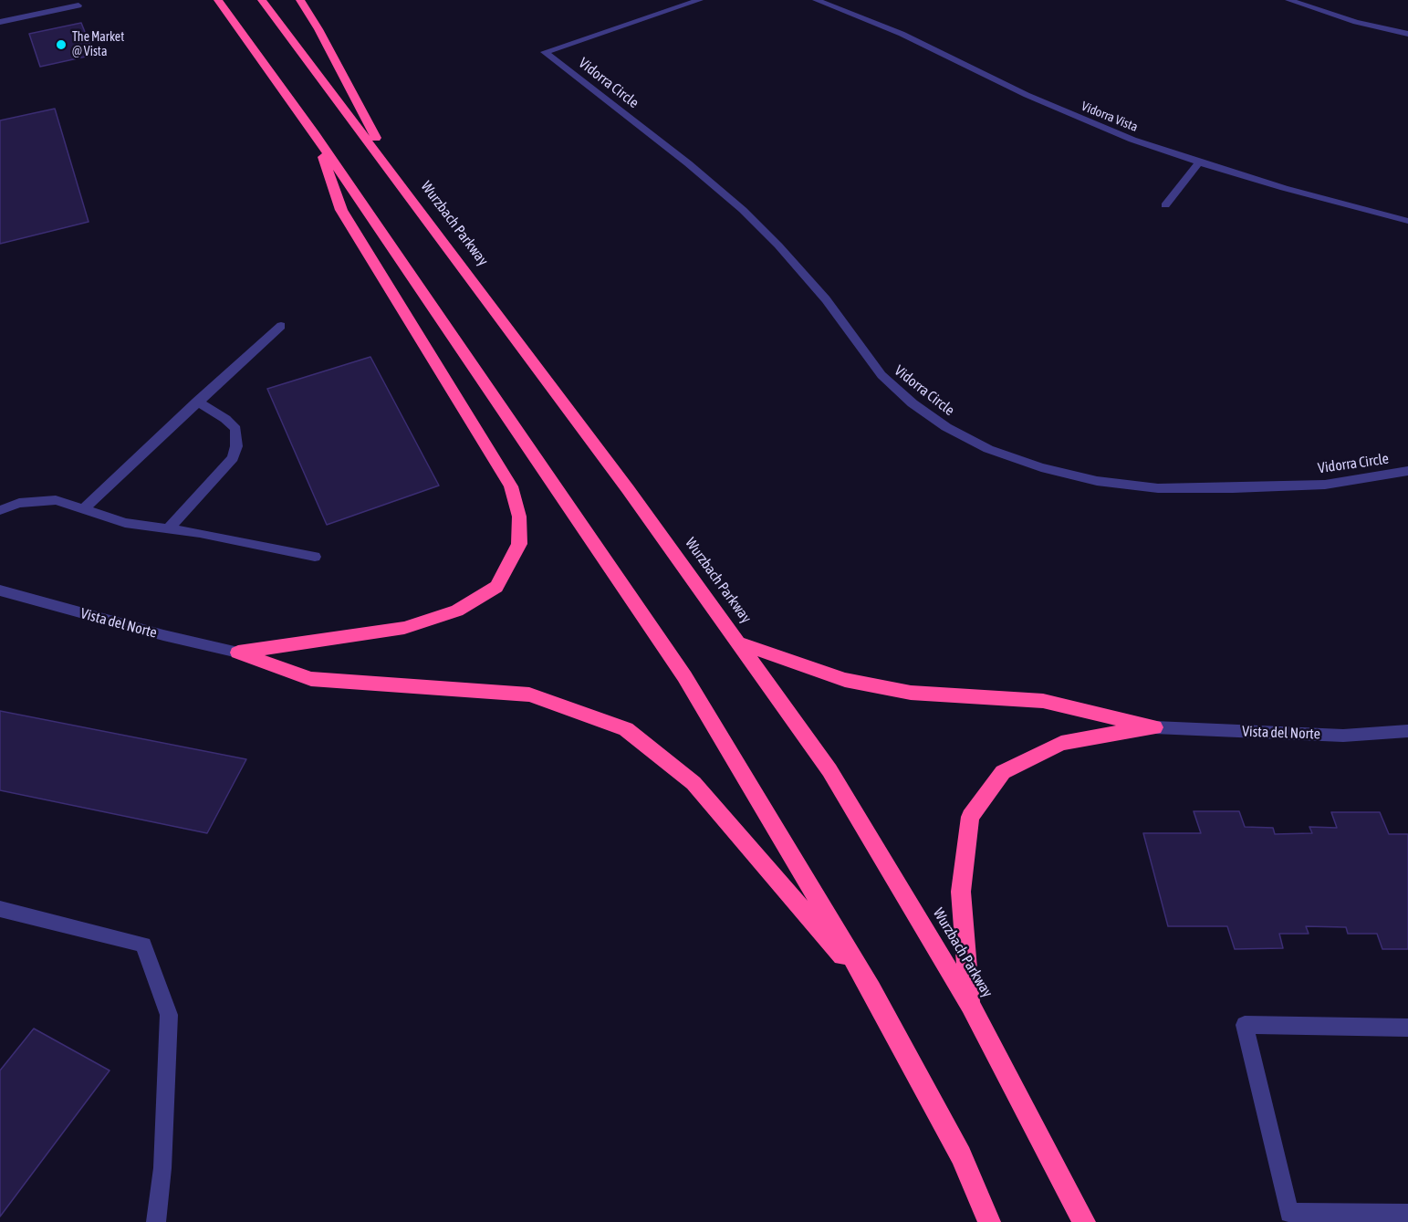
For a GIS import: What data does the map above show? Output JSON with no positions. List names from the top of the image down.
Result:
{
  "streets": {
    "highway": ["Wurzbach Parkway"],
    "street": ["Vidorra Circle", "Vidorra Vista", "Vista del Norte"]
  },
  "places": ["The Market @ Vista"]
}
